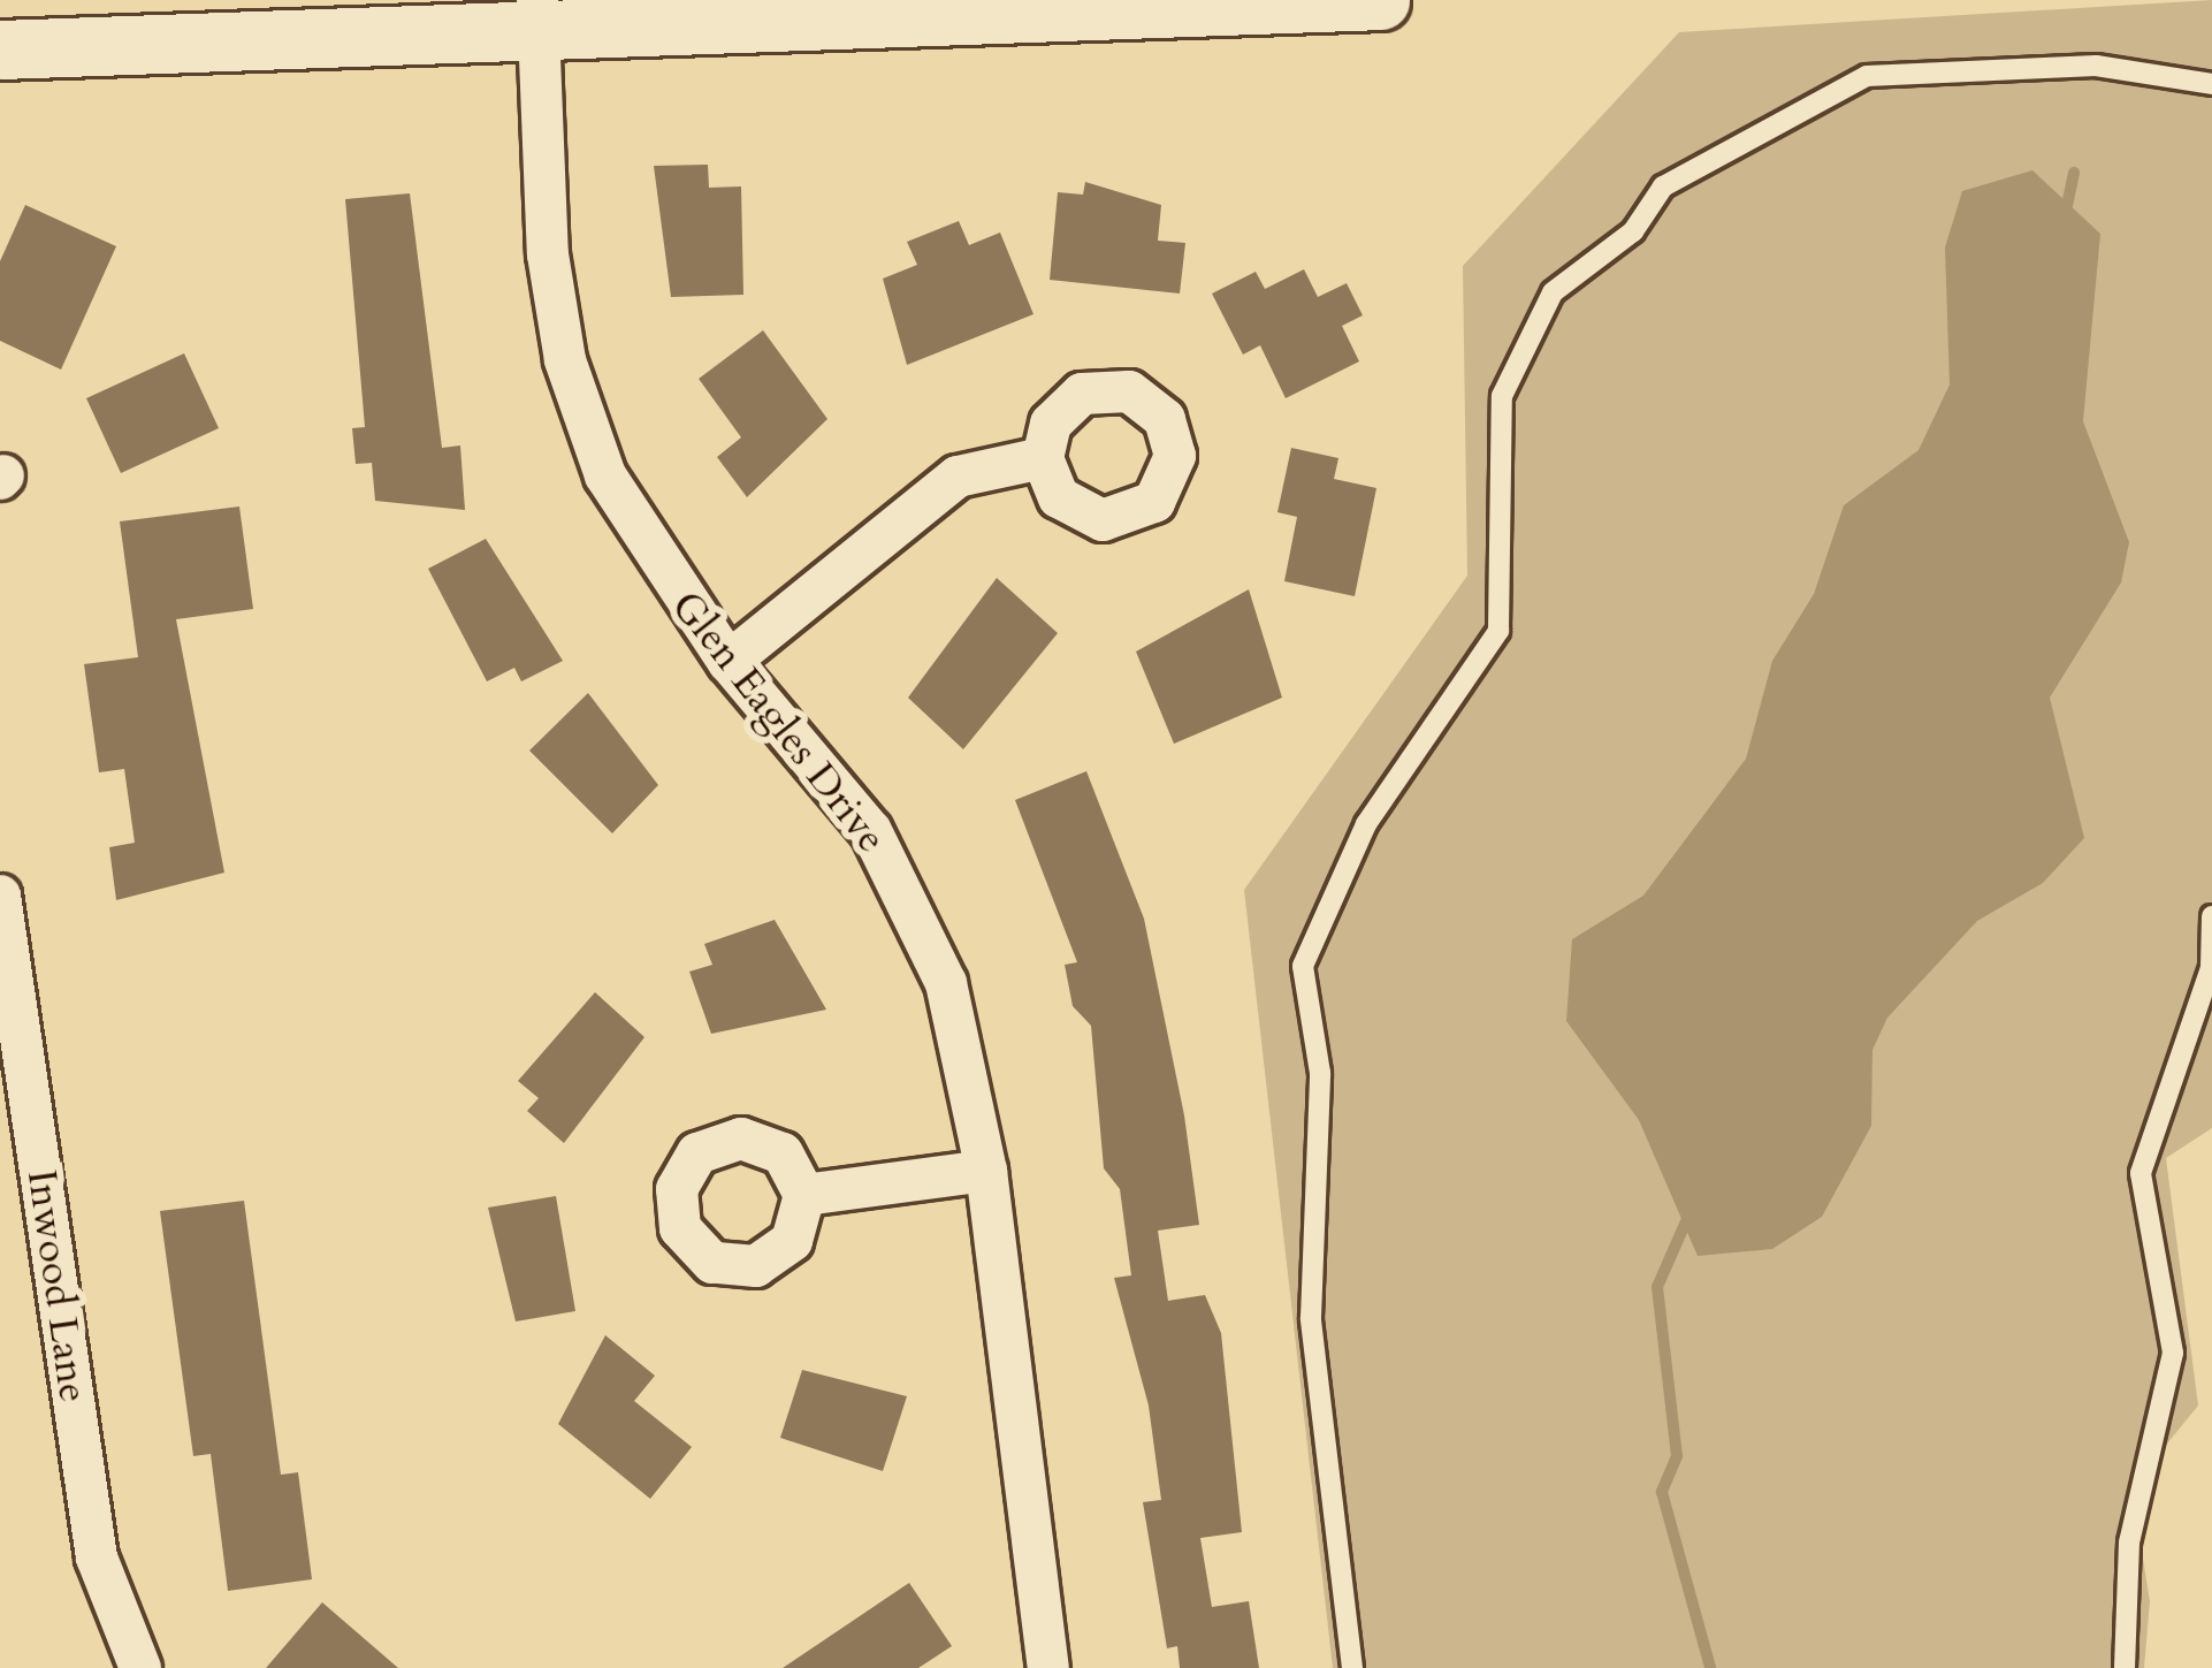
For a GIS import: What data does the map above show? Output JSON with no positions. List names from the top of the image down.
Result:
{
  "streets": {
    "street": ["Glen Eagles Drive", "Inwood Lane"]
  }
}
